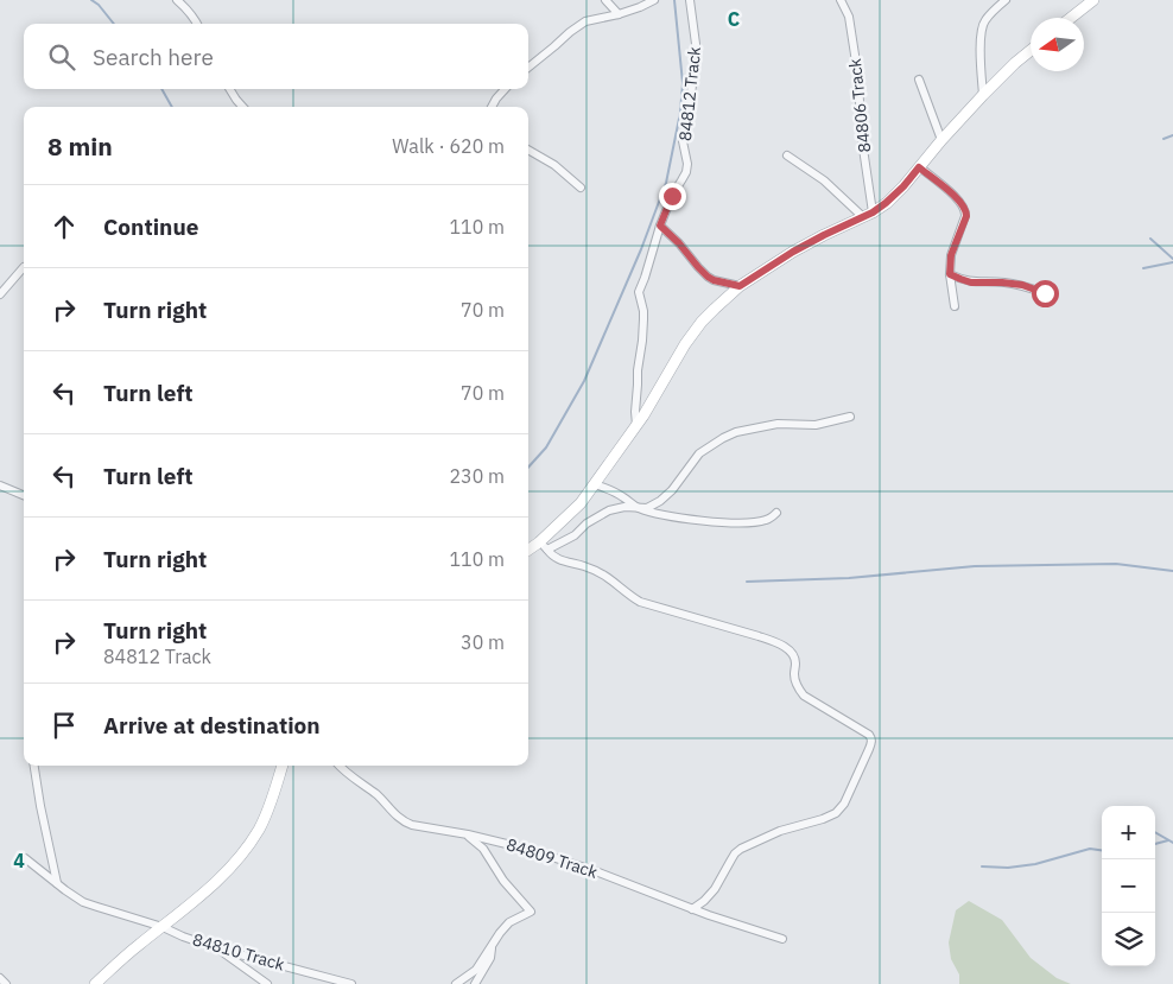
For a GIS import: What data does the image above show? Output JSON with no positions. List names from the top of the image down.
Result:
{
  "streets": {
    "street": [
      "84812 Track",
      "84806 Track",
      "84809 Track",
      "84810 Track"
    ]
  },
  "north": "left",
  "page": {
    "search": "Search here",
    "heading": ["8 min", "Walk · 620 m"],
    "list": [
      ["Continue", "110 m"],
      ["Turn right", "70 m"],
      ["Turn left", "70 m"],
      ["Turn left", "230 m"],
      ["Turn right", "110 m"],
      ["Turn right", "84812 Track", "30 m"],
      "Arrive at destination"
    ],
    "map_buttons": ["+", "−"]
  },
  "grid": {
    "columns": ["C"],
    "rows": ["4"]
  }
}
